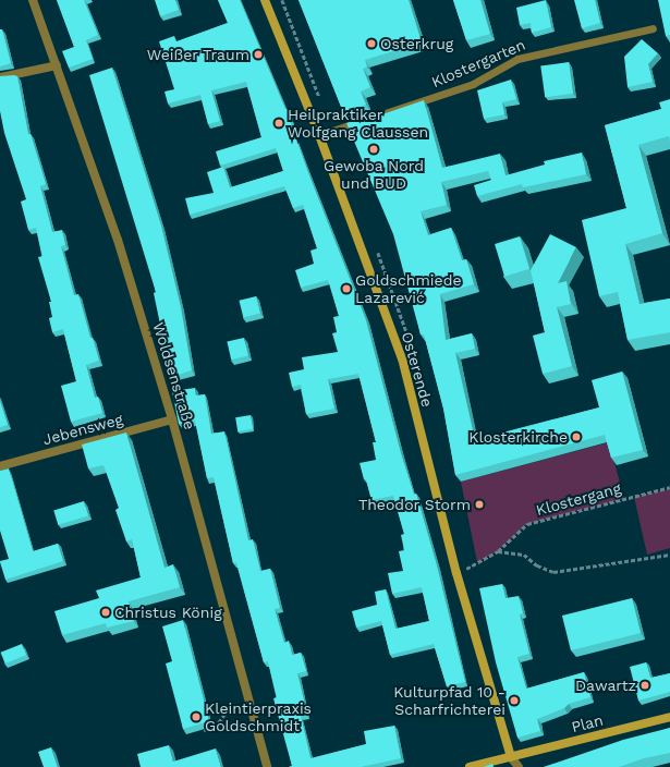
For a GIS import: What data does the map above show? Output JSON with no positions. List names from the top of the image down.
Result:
{
  "streets": {
    "main road": ["Osterende", "Plan"],
    "street": ["Woldsenstraße", "Jebensweg"],
    "lane": ["Klostergarten"],
    "path": ["Klostergang"]
  },
  "crossings": [
    ["Klostergarten", "Osterende"],
    ["Osterende", "Klostergang"],
    ["Osterende", "Plan"],
    ["Woldsenstraße", "Jebensweg"]
  ],
  "places": [
    "Osterkrug",
    "Weißer Traum",
    "Heilpraktiker Wolfgang Claussen",
    "Gewoba Nord und BUD",
    "Goldschmiede Lazarević",
    "Klosterkirche",
    "Theodor Storm",
    "Christus König",
    "Dawartz",
    "Kulturpfad 10 - Scharfrichterei",
    "Kleintierpraxis Goldschmidt"
  ]
}
